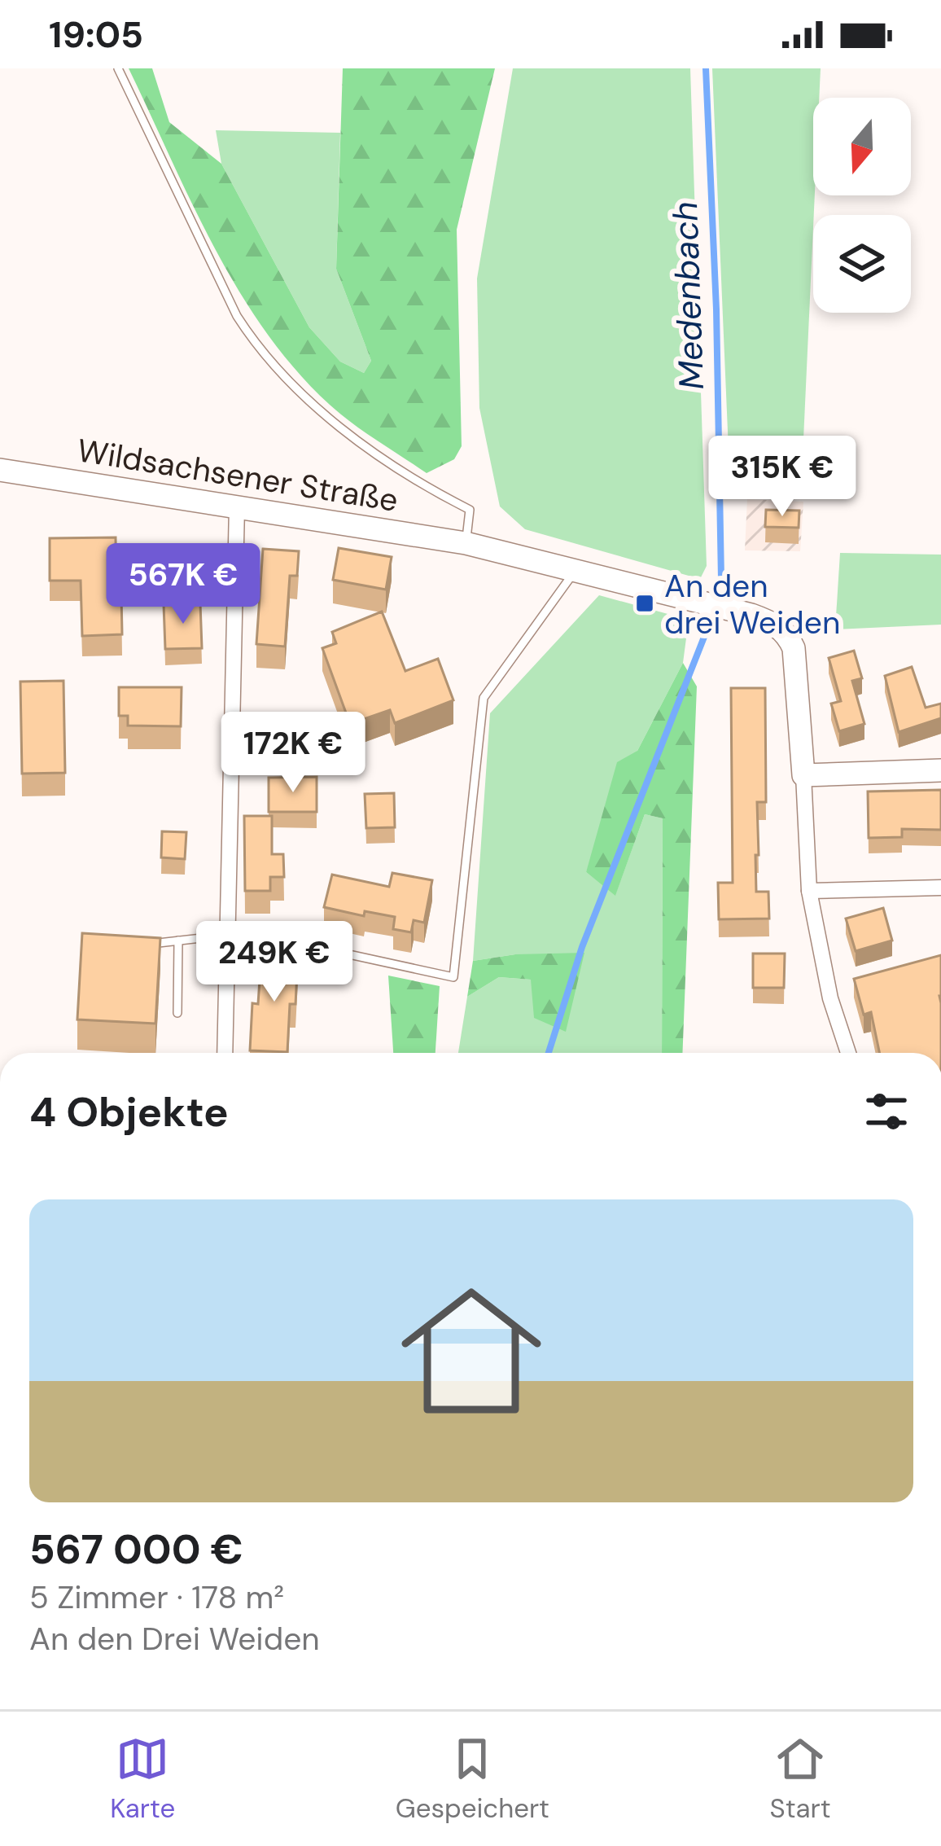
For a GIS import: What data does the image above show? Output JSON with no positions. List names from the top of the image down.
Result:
{
  "streets": {
    "main road": ["Wildsachsener Straße"]
  },
  "water": ["Medenbach"],
  "places": {
    "transit": ["An den drei Weiden"]
  },
  "north": "bottom",
  "page": {
    "status": "19:05",
    "price": [
      "315K €",
      "567K €",
      "172K €",
      "249K €"
    ],
    "heading": "4 Objekte",
    "list": [
      {
        "name": "567 000 €",
        "note": "5 Zimmer · 178 m² · An den Drei Weiden"
      }
    ],
    "tabs": ["Karte", "Gespeichert", "Start"]
  }
}
